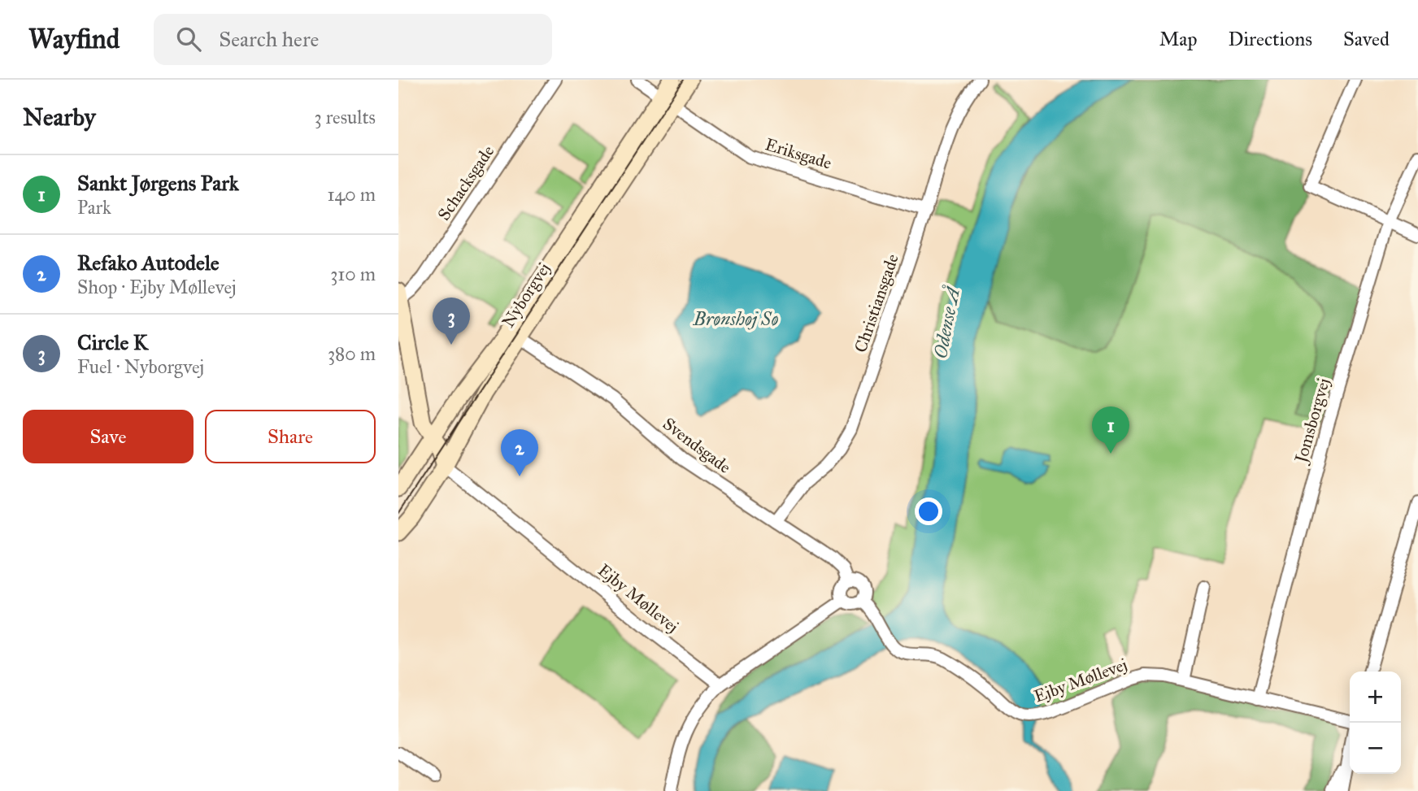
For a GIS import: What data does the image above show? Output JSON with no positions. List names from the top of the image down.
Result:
{
  "streets": {
    "street": [
      "Eriksgade",
      "Schacksgade",
      "Nyborgvej",
      "Christiansgade",
      "Jomsborgvej",
      "Svendsgade",
      "Ejby Møllevej"
    ]
  },
  "crossings": [
    ["Eriksgade", "Nyborgvej"],
    ["Eriksgade", "Christiansgade"],
    ["Nyborgvej", "Svendsgade"],
    ["Nyborgvej", "Ejby Møllevej"],
    ["Christiansgade", "Svendsgade"],
    ["Jomsborgvej", "Ejby Møllevej"],
    ["Svendsgade", "Ejby Møllevej"]
  ],
  "water": ["Brønshøj Sø", "Odense Å"],
  "page": {
    "header": "Wayfind",
    "search": "Search here",
    "nav": ["Map", "Directions", "Saved"],
    "heading": ["Nearby", "3 results"],
    "list": [
      {
        "mark": "1",
        "name": "Sankt Jørgens Park",
        "note": "Park",
        "value": "140 m"
      },
      {
        "mark": "2",
        "name": "Refako Autodele",
        "note": "Shop · Ejby Møllevej",
        "value": "310 m"
      },
      {
        "mark": "3",
        "name": "Circle K",
        "note": "Fuel · Nyborgvej",
        "value": "380 m"
      }
    ],
    "pins": ["3", "1", "2"],
    "buttons": ["Save", "Share"],
    "map_buttons": ["+", "−"]
  }
}
